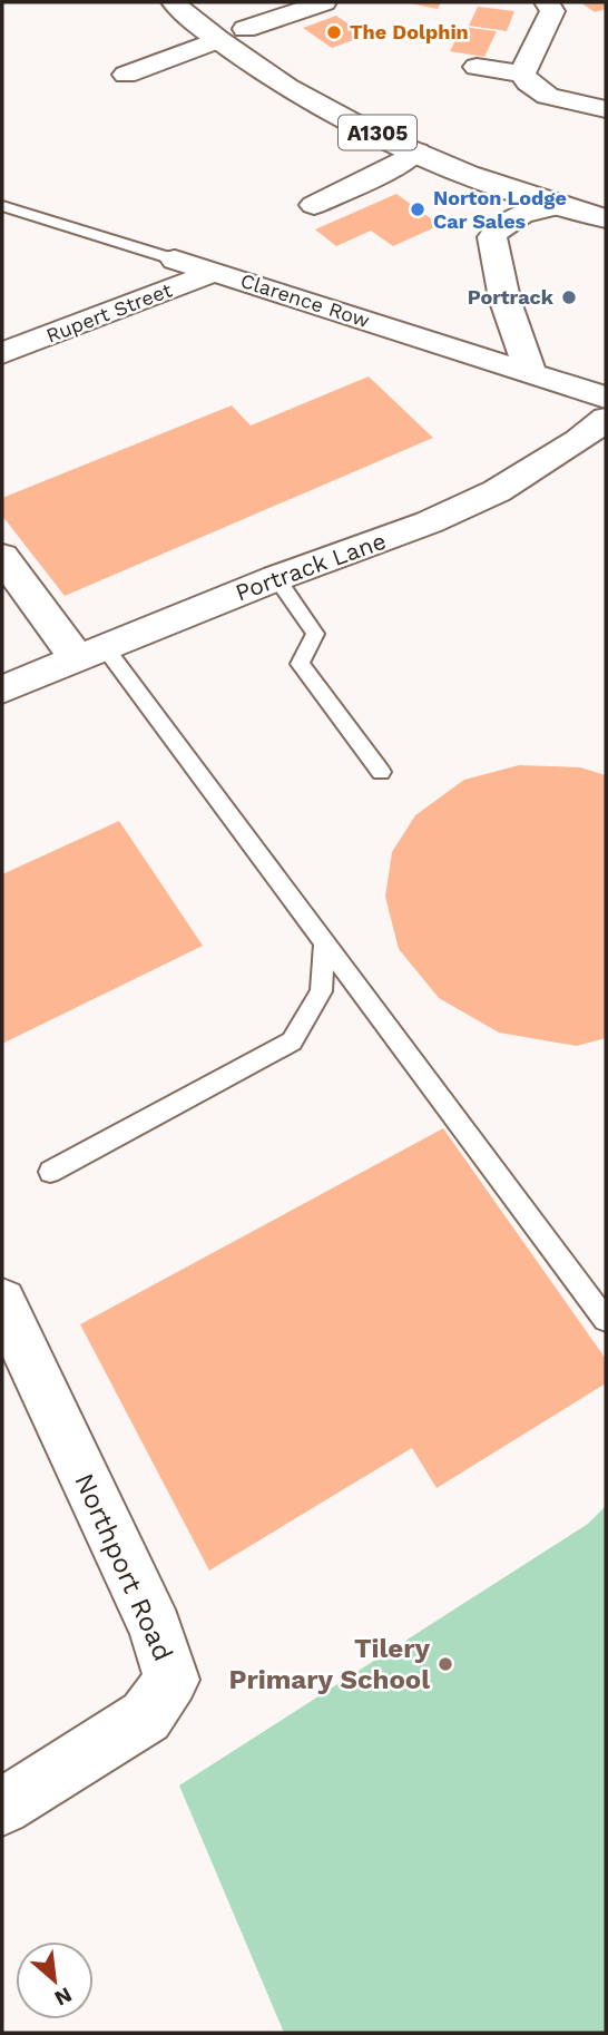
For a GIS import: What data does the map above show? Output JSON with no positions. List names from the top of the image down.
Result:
{
  "streets": {
    "street": [
      "A1305",
      "Clarence Row",
      "Rupert Street",
      "Portrack Lane",
      "Northport Road"
    ]
  },
  "crossings": [
    ["Clarence Row", "Rupert Street"]
  ],
  "places": [
    "The Dolphin",
    "Norton Lodge Car Sales",
    "Portrack",
    "Tilery Primary School"
  ],
  "north": "bottom right"
}
